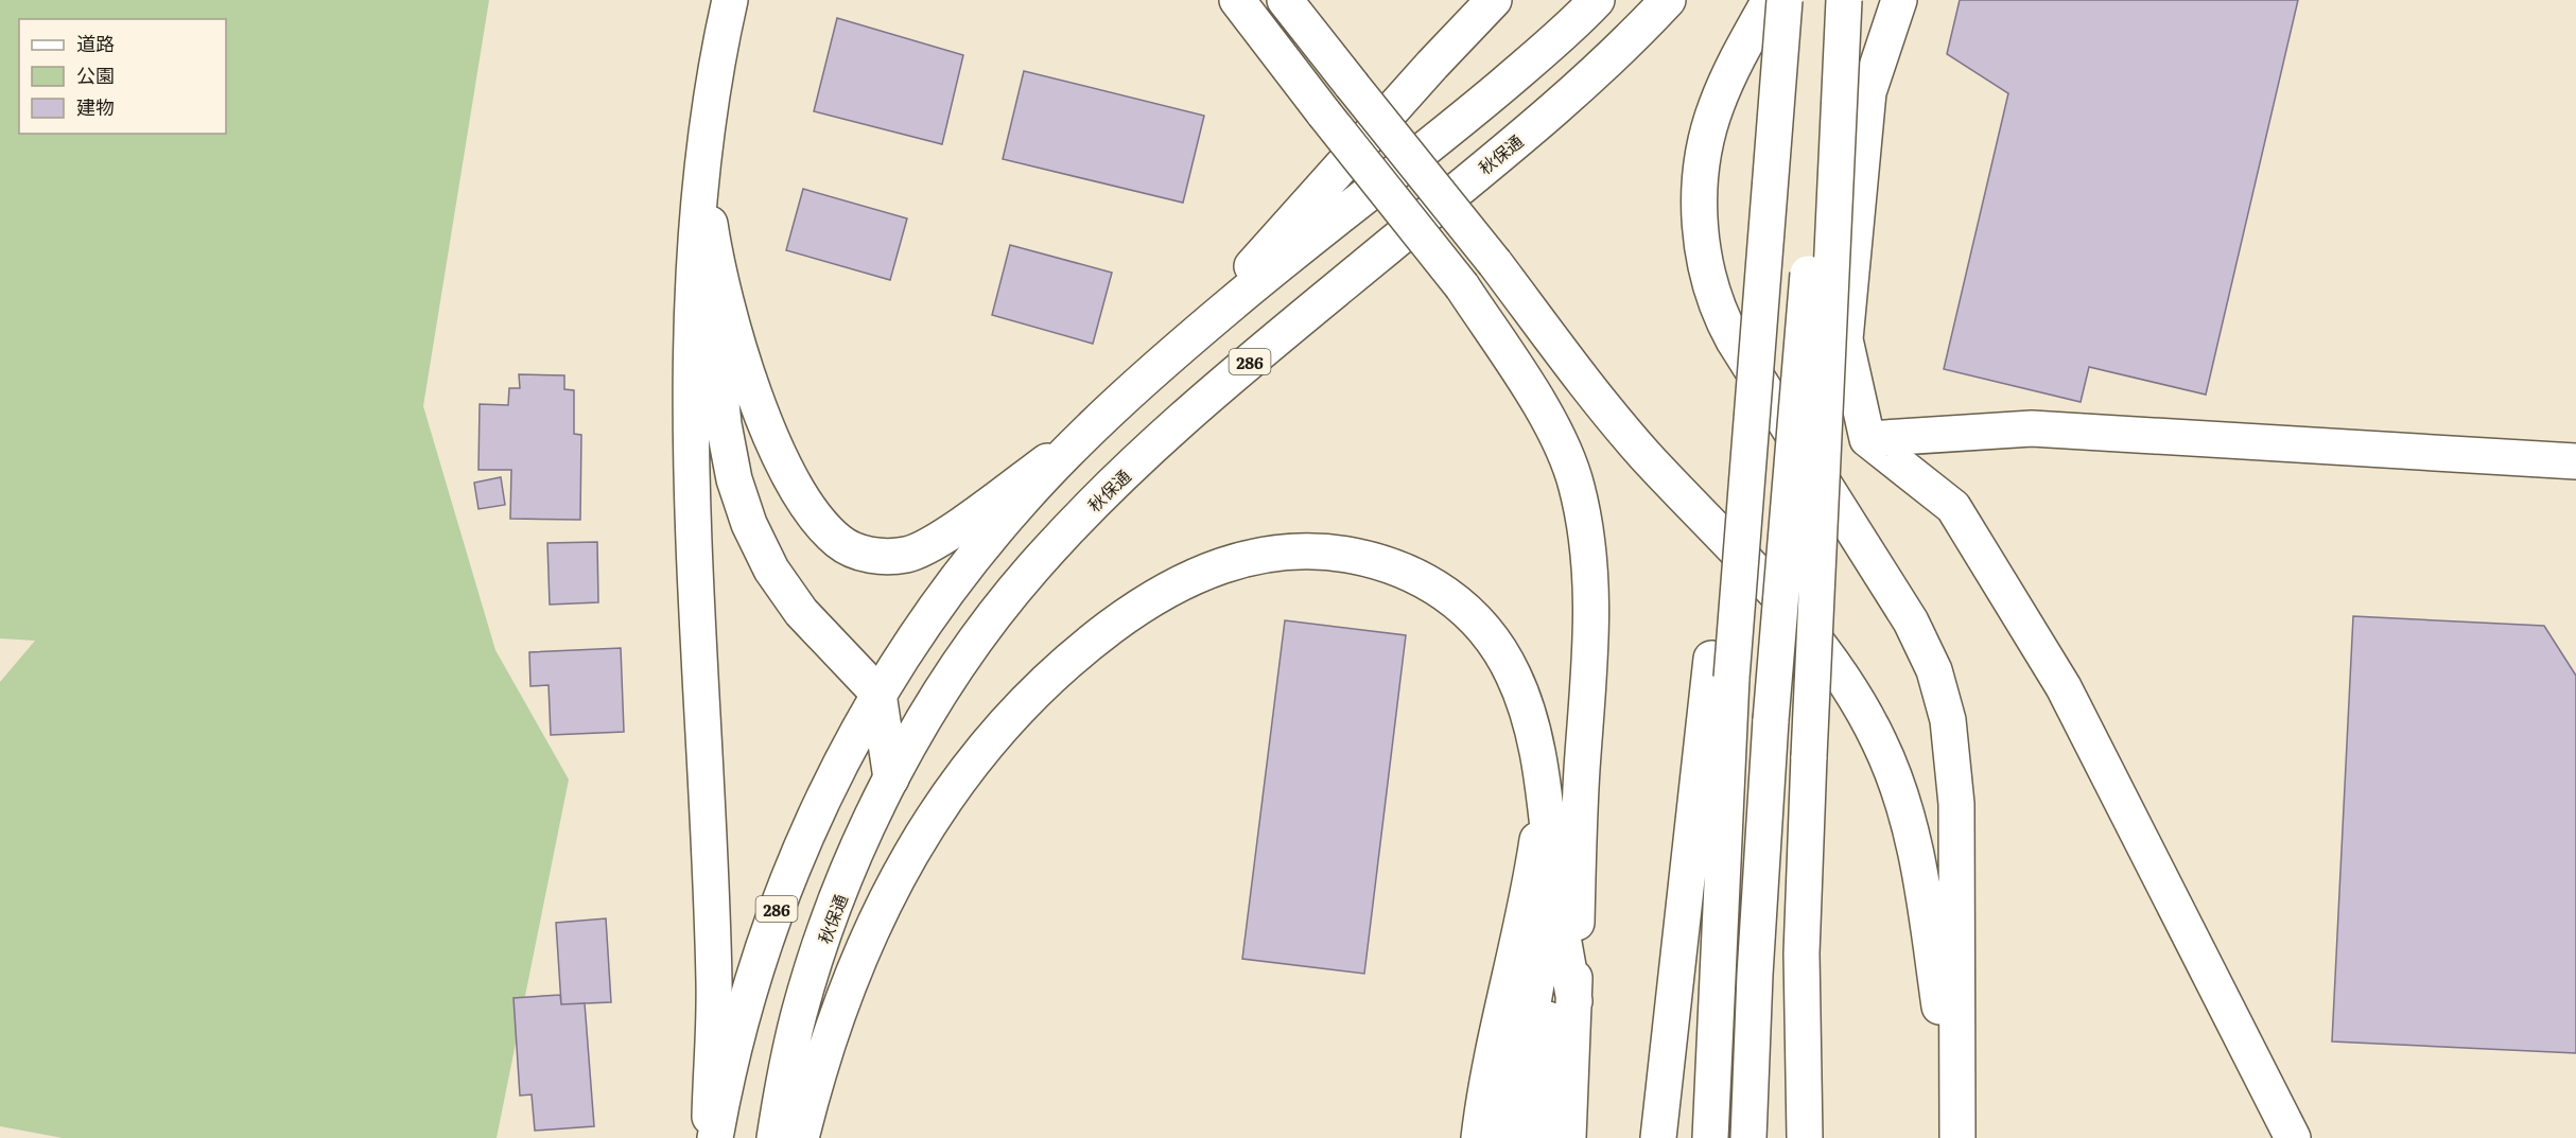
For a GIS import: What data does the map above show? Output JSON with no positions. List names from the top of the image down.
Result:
{
  "streets": {
    "main road": ["秋保通", "286"]
  },
  "legend": ["道路", "公園", "建物"]
}
